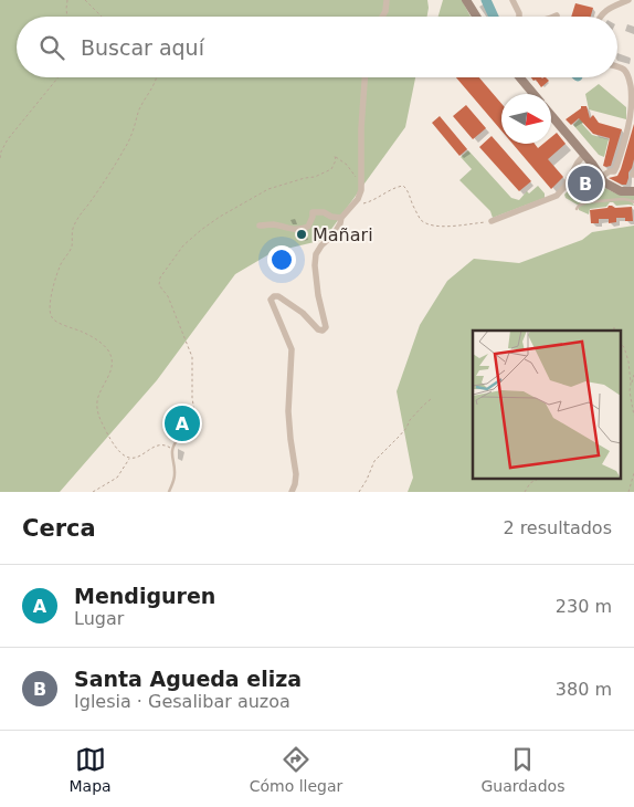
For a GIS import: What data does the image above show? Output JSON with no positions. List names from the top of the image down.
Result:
{
  "places": ["Mañari"],
  "north": "right",
  "page": {
    "search": "Buscar aquí",
    "pins": ["B", "A"],
    "heading": ["Cerca", "2 resultados"],
    "list": [
      {
        "mark": "A",
        "name": "Mendiguren",
        "note": "Lugar",
        "value": "230 m"
      },
      {
        "mark": "B",
        "name": "Santa Agueda eliza",
        "note": "Iglesia · Gesalibar auzoa",
        "value": "380 m"
      }
    ],
    "nav": ["Mapa", "Cómo llegar", "Guardados"]
  }
}
